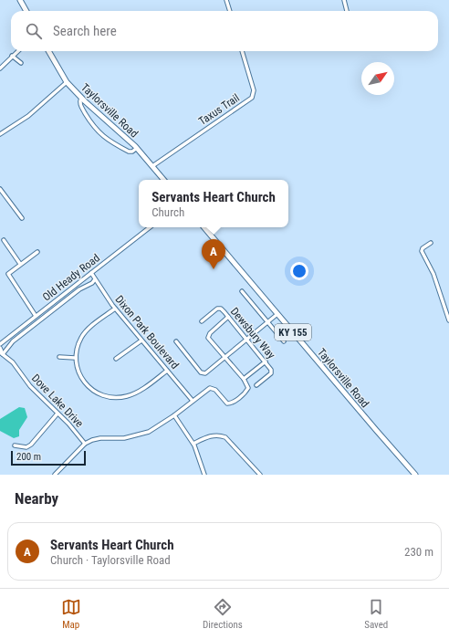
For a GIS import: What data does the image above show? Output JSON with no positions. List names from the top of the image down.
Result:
{
  "streets": {
    "main road": ["Taylorsville Road", "KY 155"],
    "street": [
      "Taxus Trail",
      "Old Heady Road",
      "Dixon Park Boulevard",
      "Dewsbury Way",
      "Dove Lake Drive"
    ]
  },
  "crossings": [
    ["Taxus Trail", "Taylorsville Road"],
    ["Old Heady Road", "Dixon Park Boulevard"]
  ],
  "scale_bar": "200 m",
  "north": "top right",
  "page": {
    "search": "Search here",
    "popup": ["Servants Heart Church", "Church"],
    "pins": "A",
    "scale": "200 m",
    "heading": "Nearby",
    "list": [
      {
        "mark": "A",
        "name": "Servants Heart Church",
        "note": "Church · Taylorsville Road",
        "value": "230 m"
      }
    ],
    "nav": ["Map", "Directions", "Saved"]
  }
}
